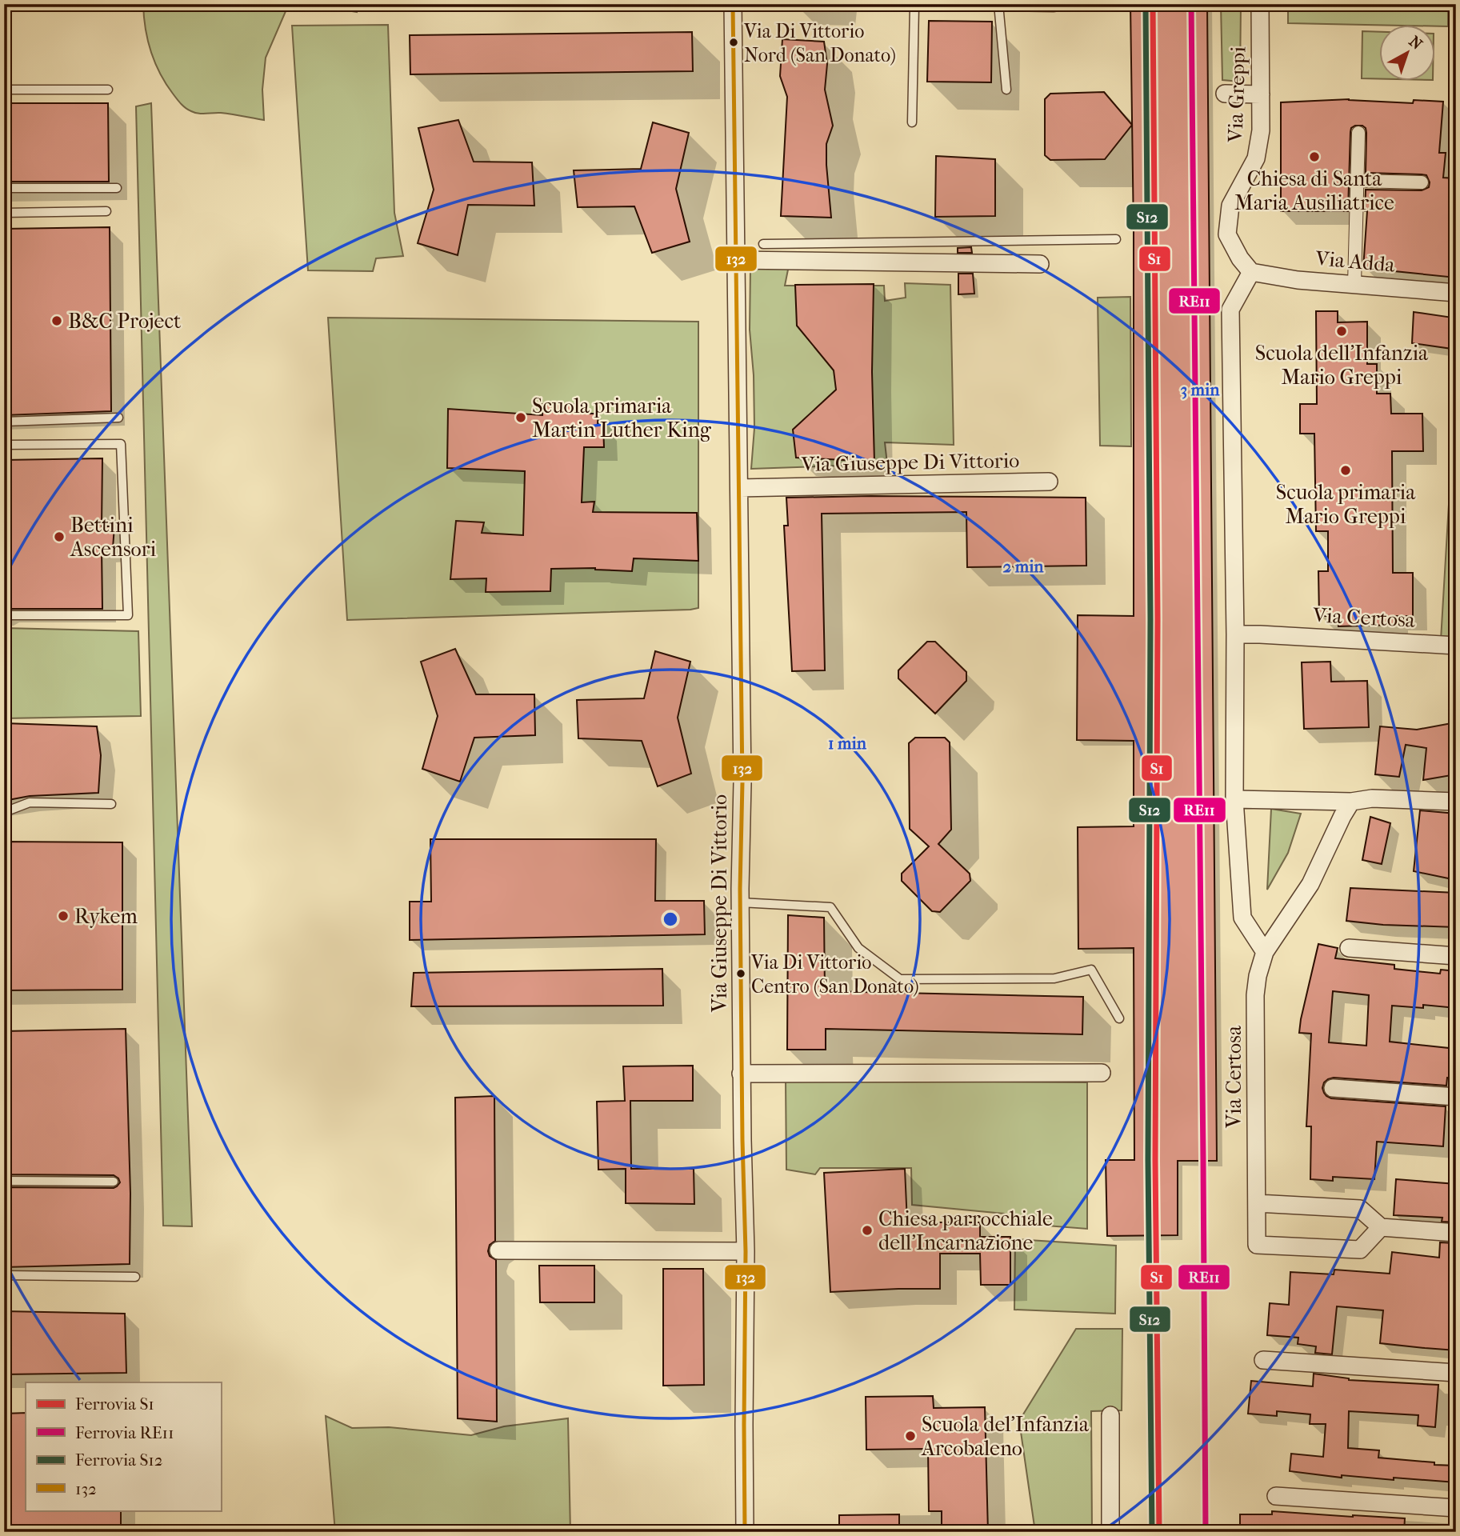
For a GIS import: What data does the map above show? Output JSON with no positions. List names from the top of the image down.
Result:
{
  "streets": {
    "street": [
      "Via Greppi",
      "Via Adda",
      "Via Giuseppe Di Vittorio",
      "Via Certosa"
    ]
  },
  "crossings": [
    ["Via Greppi", "Via Adda"]
  ],
  "places": [
    "Via Di Vittorio Nord (San Donato)",
    "Chiesa di Santa Maria Ausiliatrice",
    "B&C Project",
    "Scuola dell'Infanzia Mario Greppi",
    "Scuola primaria Martin Luther King",
    "Scuola primaria Mario Greppi",
    "Bettini Ascensori",
    "Rykem",
    "Via Di Vittorio Centro (San Donato)",
    "Chiesa parrocchiale dell'Incarnazione",
    "Scuola del'Infanzia Arcobaleno"
  ],
  "lines": [
    "rail line S1",
    "rail line RE11",
    "rail line S12",
    "transit line 132"
  ],
  "legend": [
    "Ferrovia S1",
    "Ferrovia RE11",
    "Ferrovia S12",
    "132"
  ],
  "north": "top right",
  "rings": ["3 min", "2 min", "1 min"]
}
